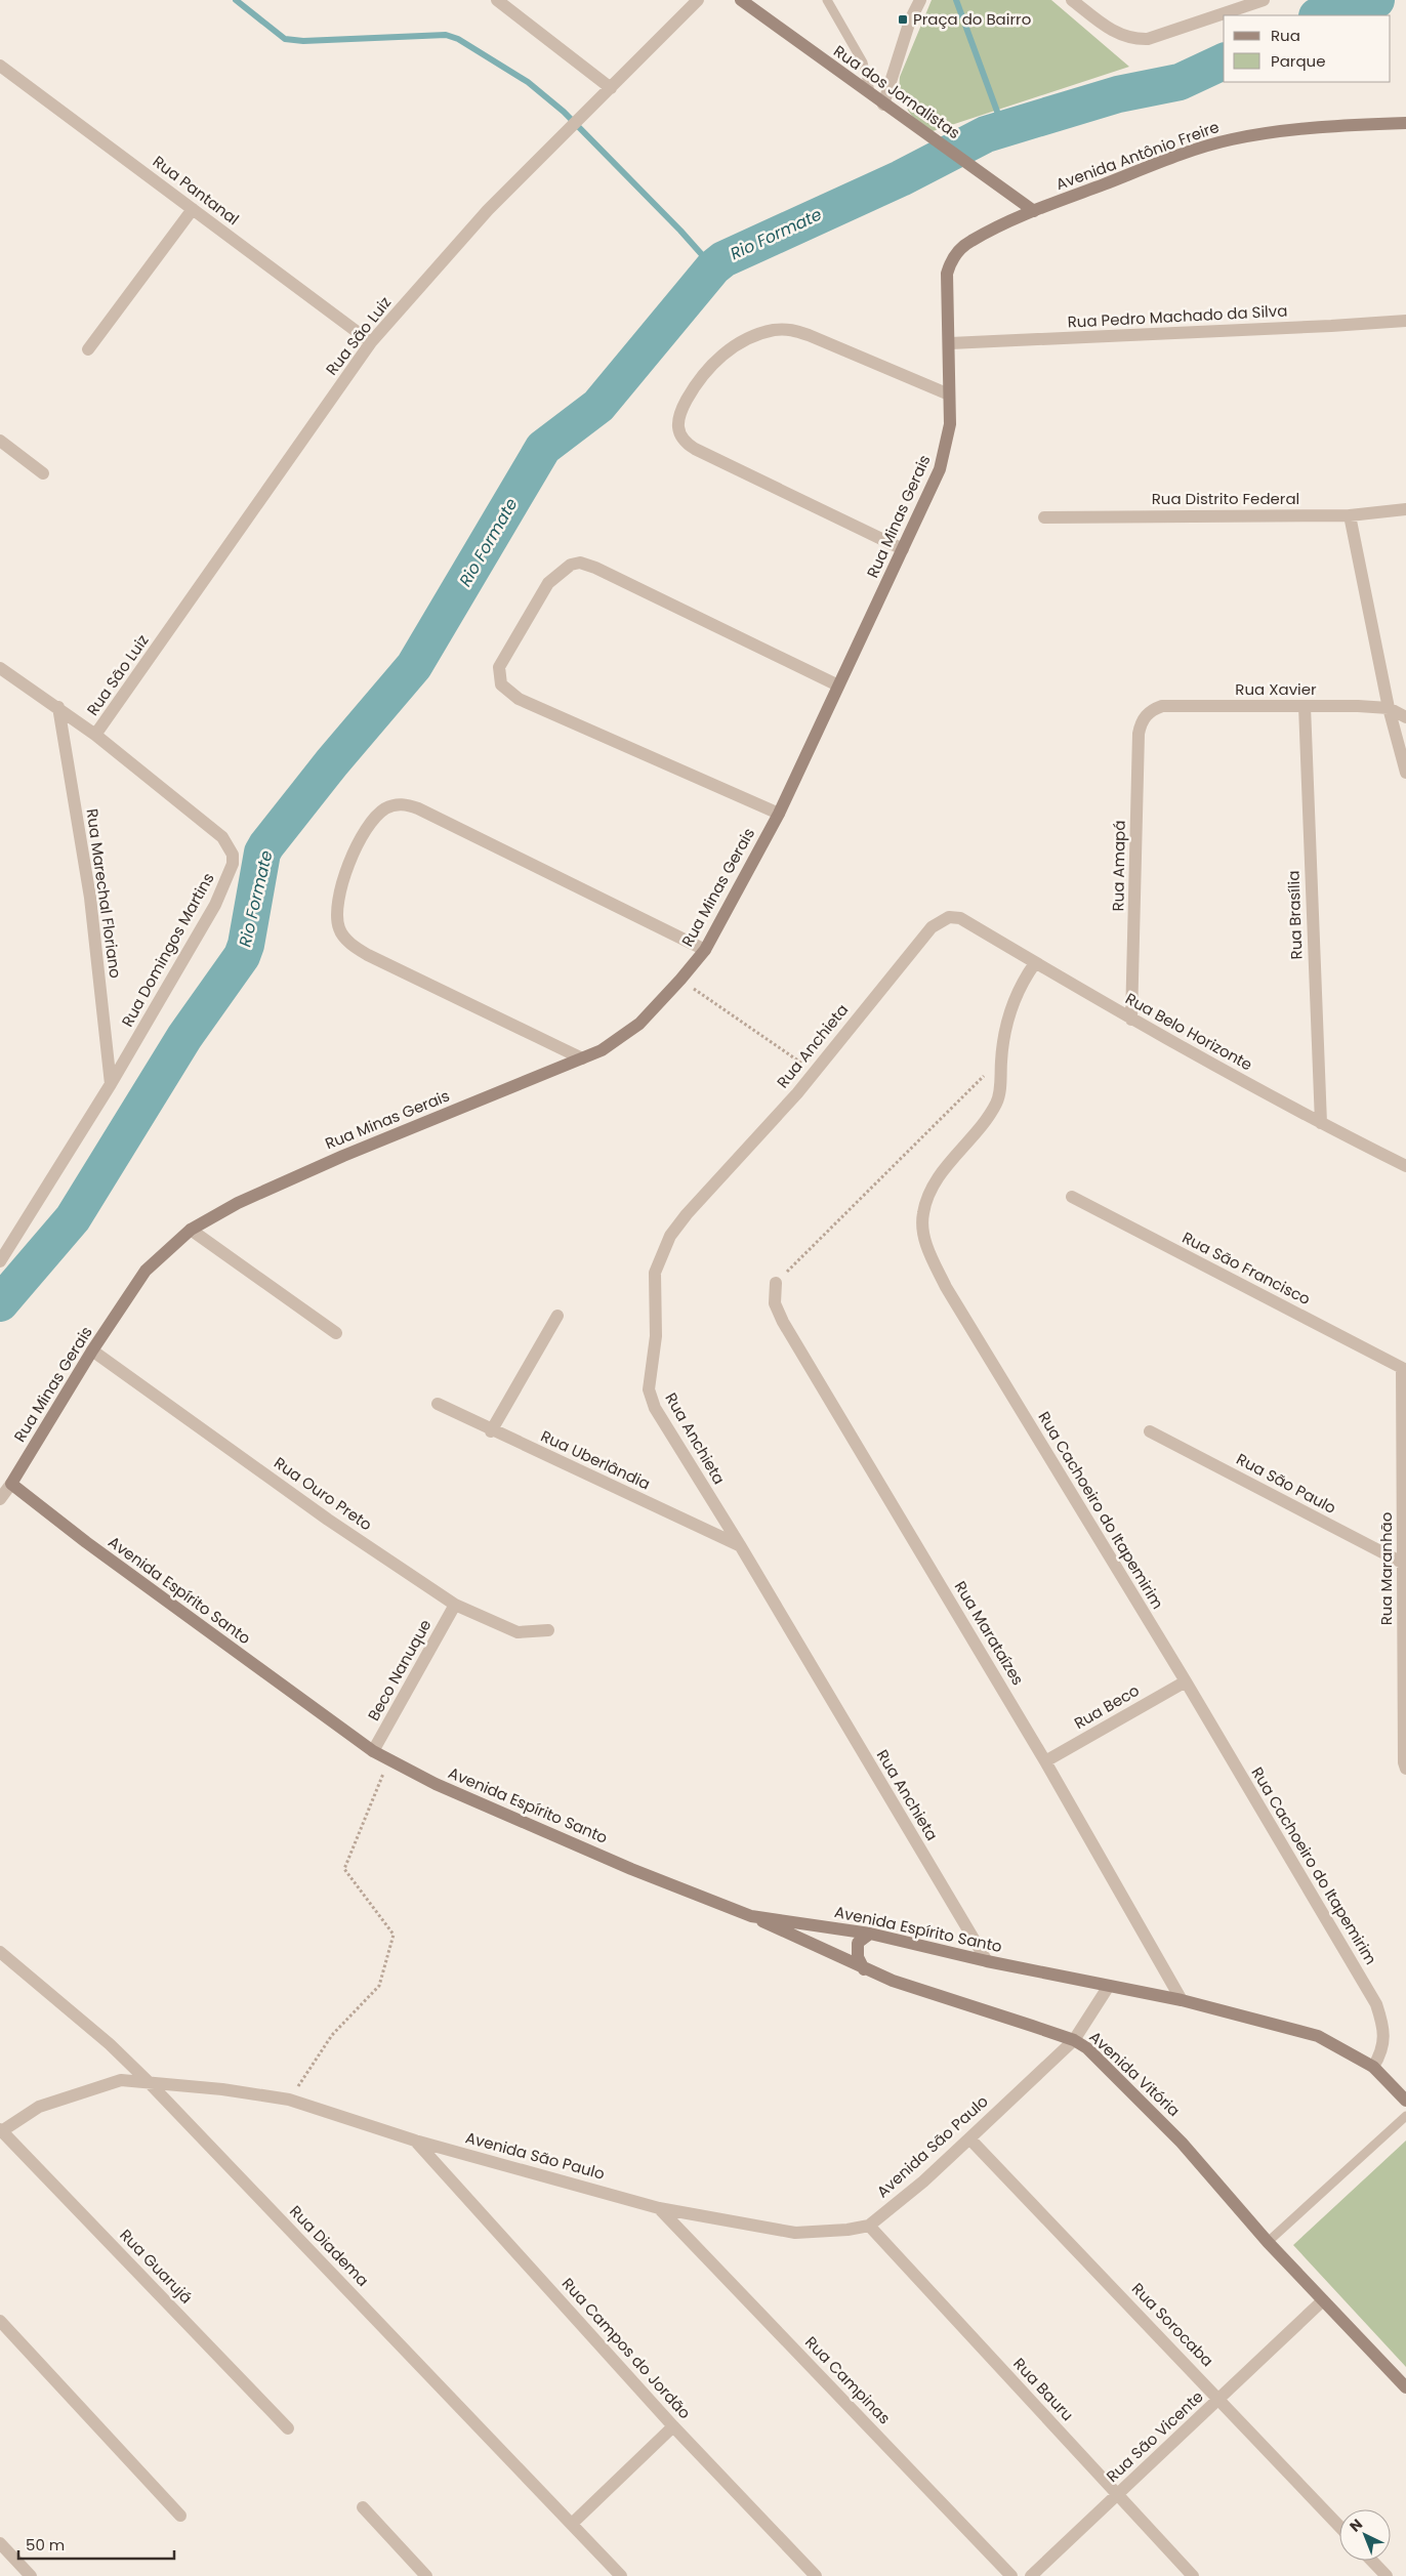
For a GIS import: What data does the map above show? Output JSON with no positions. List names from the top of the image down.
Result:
{
  "streets": {
    "street": [
      "Rua dos Jornalistas",
      "Avenida Antônio Freire",
      "Rua Pantanal",
      "Rua Pedro Machado da Silva",
      "Rua São Luiz",
      "Rua Distrito Federal",
      "Rua Minas Gerais",
      "Rua Xavier",
      "Rua Amapá",
      "Rua Marechal Floriano",
      "Rua Brasília",
      "Rua Domingos Martins",
      "Rua Belo Horizonte",
      "Rua Anchieta",
      "Rua São Francisco",
      "Rua Uberlândia",
      "Rua São Paulo",
      "Rua Ouro Preto",
      "Rua Cachoeiro do Itapemirim",
      "Rua Maranhão",
      "Avenida Espírito Santo",
      "Rua Marataízes",
      "Beco Nanuque",
      "Rua Beco",
      "Avenida Vitória",
      "Avenida São Paulo",
      "Rua Diadema",
      "Rua Guarujá",
      "Rua Sorocaba",
      "Rua Campos do Jordão",
      "Rua Campinas",
      "Rua Bauru",
      "Rua São Vicente"
    ]
  },
  "crossings": [
    ["Rua dos Jornalistas", "Avenida Antônio Freire"],
    ["Rua dos Jornalistas", "Rua Minas Gerais"],
    ["Avenida Antônio Freire", "Rua Minas Gerais"],
    ["Rua Pantanal", "Rua São Luiz"],
    ["Rua Pedro Machado da Silva", "Rua Minas Gerais"],
    ["Rua São Luiz", "Rua Domingos Martins"],
    ["Rua Minas Gerais", "Rua Ouro Preto"],
    ["Rua Minas Gerais", "Avenida Espírito Santo"],
    ["Rua Xavier", "Rua Amapá"],
    ["Rua Xavier", "Rua Brasília"],
    ["Rua Amapá", "Rua Belo Horizonte"],
    ["Rua Marechal Floriano", "Rua Domingos Martins"],
    ["Rua Brasília", "Rua Belo Horizonte"],
    ["Rua Belo Horizonte", "Rua Anchieta"],
    ["Rua Belo Horizonte", "Rua Cachoeiro do Itapemirim"],
    ["Rua Anchieta", "Rua Uberlândia"],
    ["Rua Anchieta", "Avenida Espírito Santo"],
    ["Rua São Francisco", "Rua Maranhão"],
    ["Rua São Paulo", "Rua Maranhão"],
    ["Rua Ouro Preto", "Beco Nanuque"],
    ["Rua Cachoeiro do Itapemirim", "Avenida Espírito Santo"],
    ["Rua Cachoeiro do Itapemirim", "Rua Beco"],
    ["Avenida Espírito Santo", "Rua Marataízes"],
    ["Avenida Espírito Santo", "Beco Nanuque"],
    ["Avenida Espírito Santo", "Avenida Vitória"],
    ["Rua Marataízes", "Rua Beco"],
    ["Avenida Vitória", "Avenida São Paulo"],
    ["Avenida Vitória", "Rua São Vicente"],
    ["Avenida São Paulo", "Rua Diadema"],
    ["Avenida São Paulo", "Rua Guarujá"],
    ["Avenida São Paulo", "Rua Sorocaba"],
    ["Avenida São Paulo", "Rua Campos do Jordão"],
    ["Avenida São Paulo", "Rua Campinas"],
    ["Avenida São Paulo", "Rua Bauru"],
    ["Rua Sorocaba", "Rua São Vicente"],
    ["Rua Bauru", "Rua São Vicente"]
  ],
  "water": ["Rio Formate"],
  "places": {
    "transit": ["Praça do Bairro"]
  },
  "legend": ["Rua", "Parque"],
  "scale_bar": "50 m",
  "north": "top left"
}
